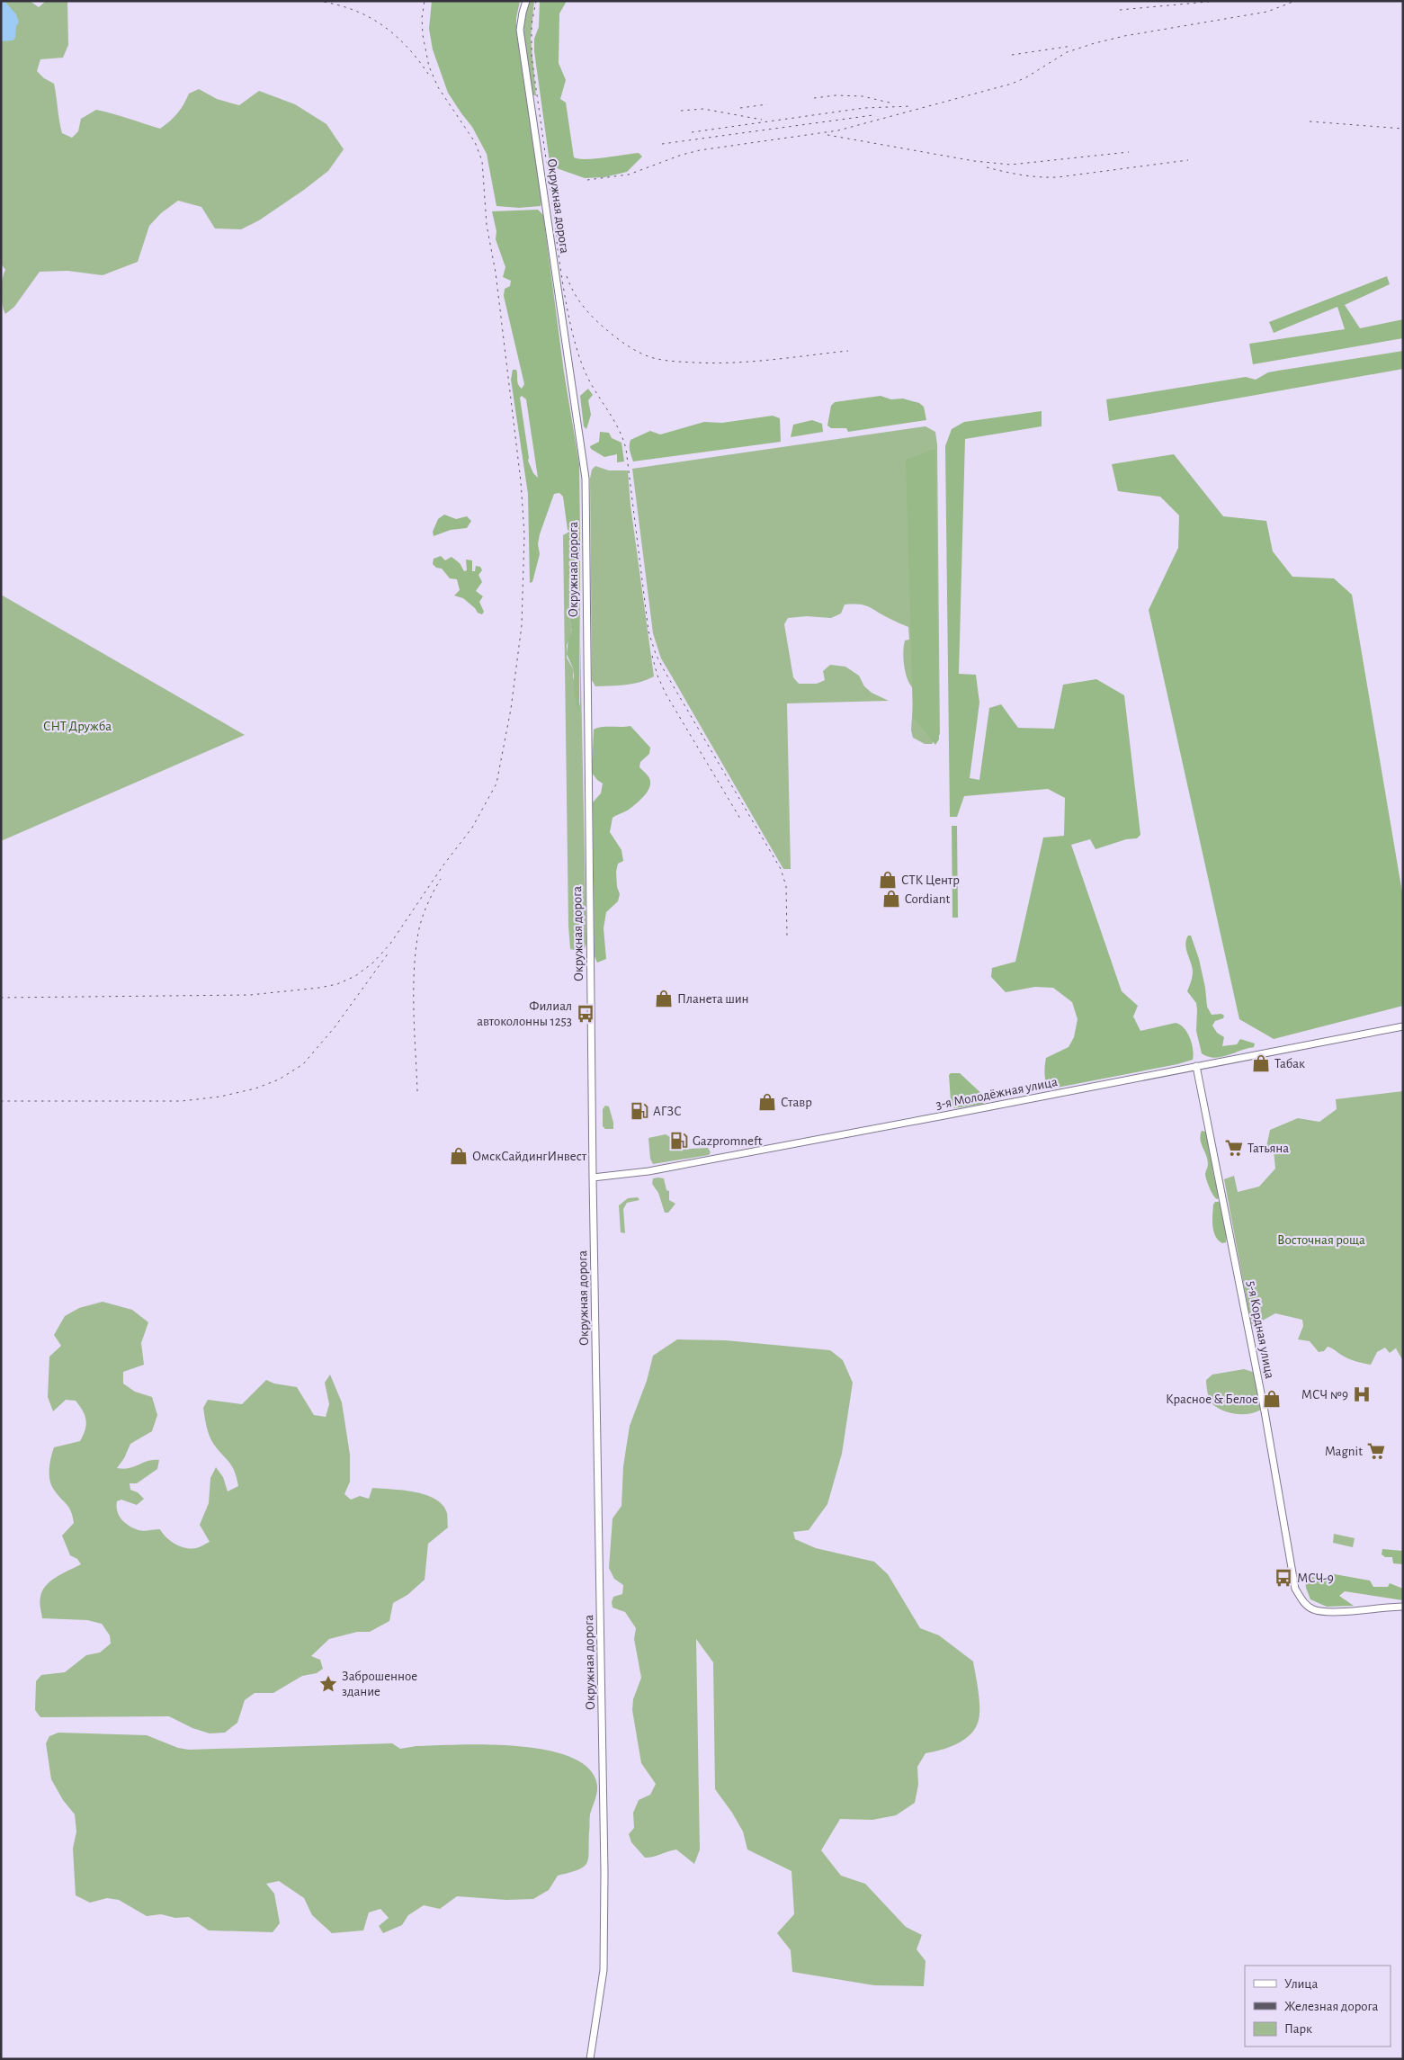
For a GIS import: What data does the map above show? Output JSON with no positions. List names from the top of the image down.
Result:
{
  "streets": {
    "main road": ["Окружная дорога", "3-я Молодёжная улица", "5-я Кордная улица"]
  },
  "crossings": [
    ["Окружная дорога", "3-я Молодёжная улица"],
    ["3-я Молодёжная улица", "5-я Кордная улица"]
  ],
  "parks": ["СНТ Дружба", "Восточная роща"],
  "places": {
    "shop": [
      "СТК Центр",
      "Cordiant",
      "Планета шин",
      "Табак",
      "Ставр",
      "ОмскСайдингИнвест",
      "Красное & Белое"
    ],
    "bus stop": ["Филиал автоколонны 1253", "МСЧ-9"],
    "fuel station": ["АГЗС", "Gazpromneft"],
    "supermarket": ["Татьяна", "Magnit"],
    "hospital": ["МСЧ №9"],
    "place": ["Заброшенное здание"]
  },
  "legend": ["Улица", "Железная дорога", "Парк"]
}
